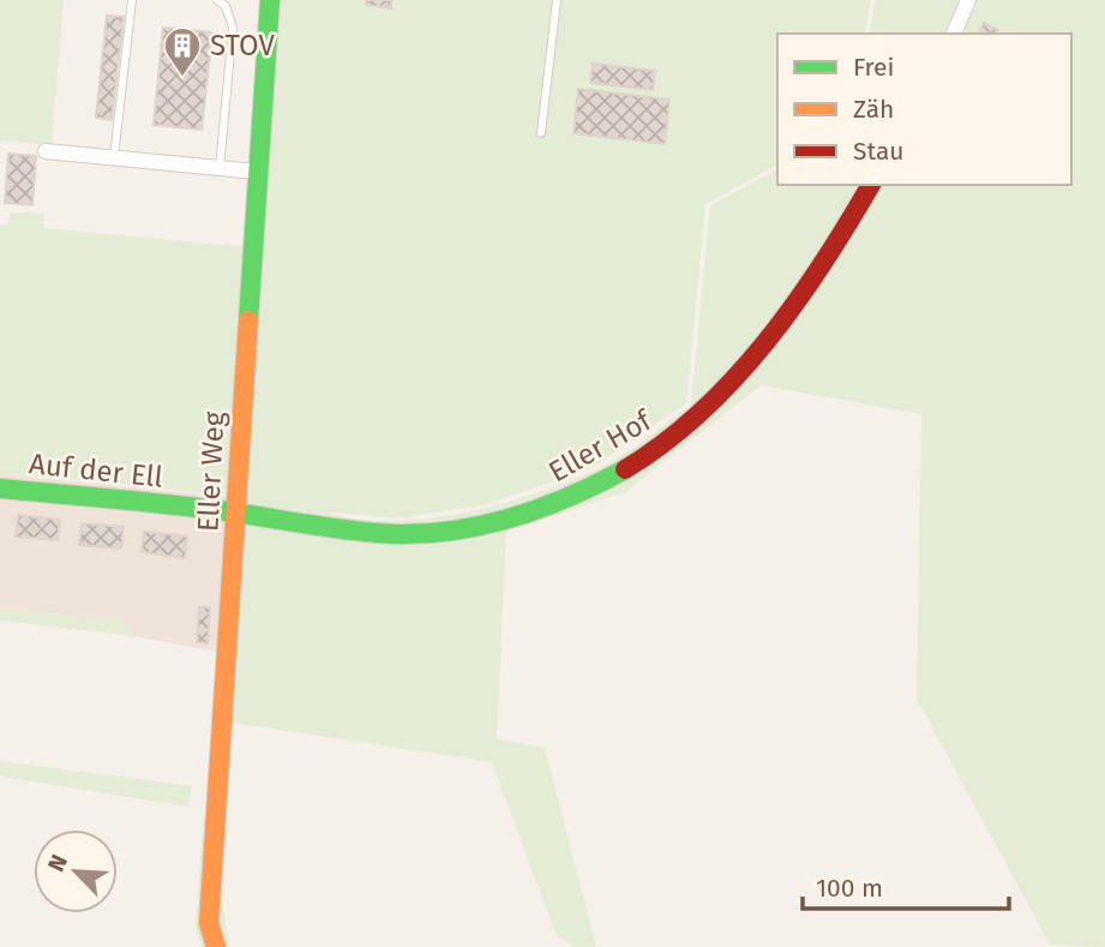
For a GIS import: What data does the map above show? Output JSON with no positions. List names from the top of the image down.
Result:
{
  "streets": {
    "street": ["Eller Hof", "Auf der Ell", "Eller Weg"]
  },
  "crossings": [
    ["Eller Hof", "Auf der Ell"],
    ["Eller Hof", "Eller Weg"],
    ["Auf der Ell", "Eller Weg"]
  ],
  "places": {
    "building": ["STOV"]
  },
  "legend": ["Frei", "Zäh", "Stau"],
  "scale_bar": "100 m",
  "north": "top left"
}
